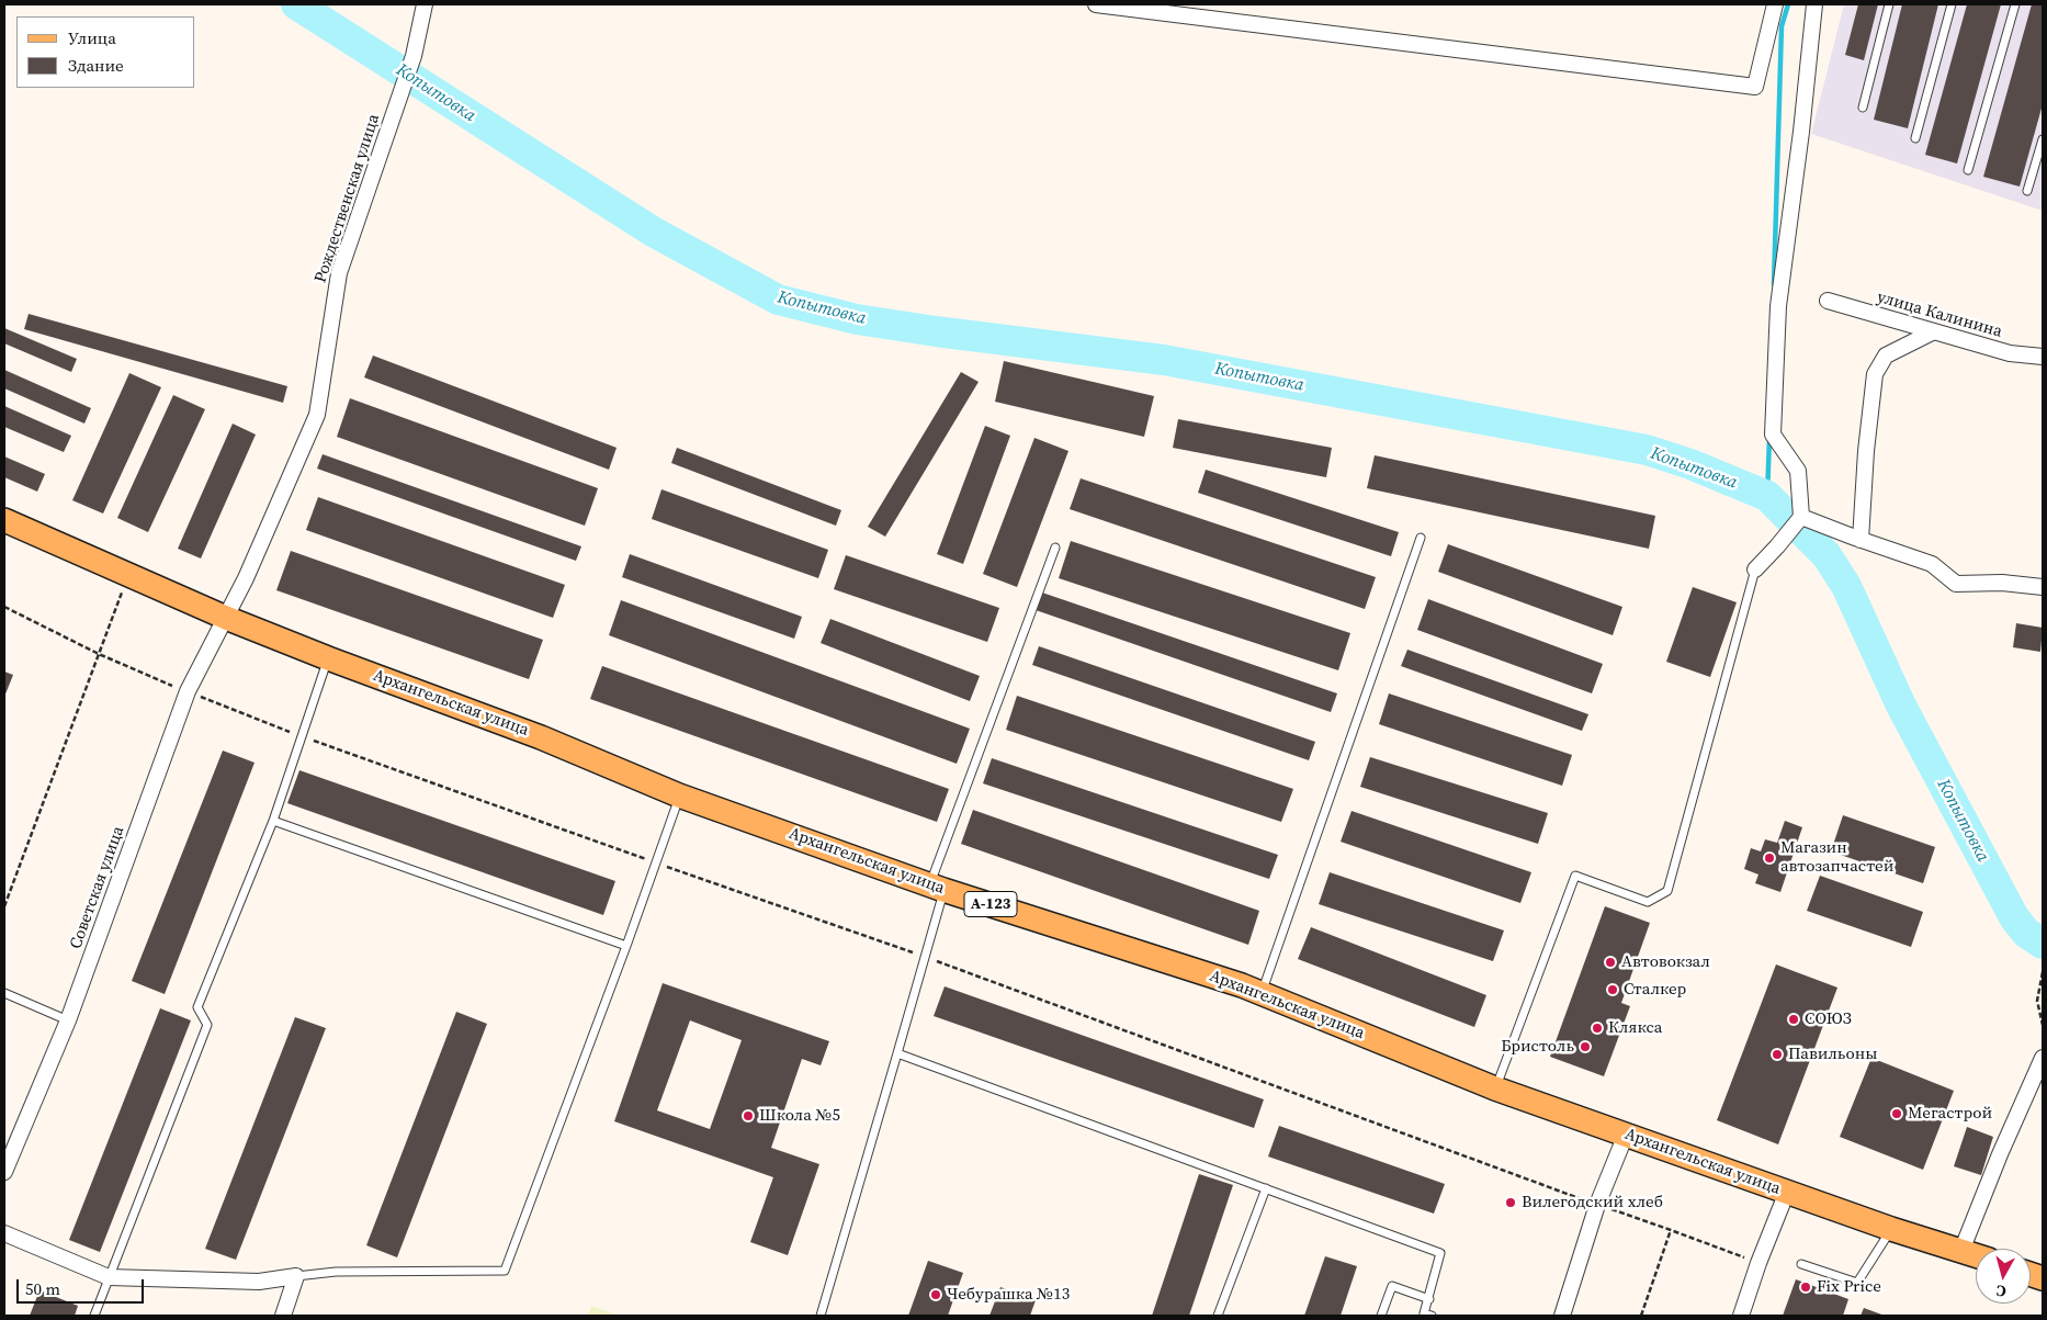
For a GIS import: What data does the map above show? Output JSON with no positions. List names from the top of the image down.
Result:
{
  "streets": {
    "main road": ["Архангельская улица", "А-123"],
    "street": ["Рождественская улица", "улица Калинина", "Советская улица"]
  },
  "crossings": [
    ["Рождественская улица", "Архангельская улица"],
    ["Рождественская улица", "Советская улица"],
    ["Архангельская улица", "Советская улица"]
  ],
  "water": ["Копытовка"],
  "places": [
    "Магазин автозапчастей",
    "Автовокзал",
    "Сталкер",
    "СОЮЗ",
    "Клякса",
    "Бристоль",
    "Павильоны",
    "Мегастрой",
    "Школа №5",
    "Вилегодский хлеб",
    "Fix Price",
    "Чебурашка №13"
  ],
  "legend": ["Улица", "Здание"],
  "scale_bar": "50 m",
  "north": "bottom"
}
